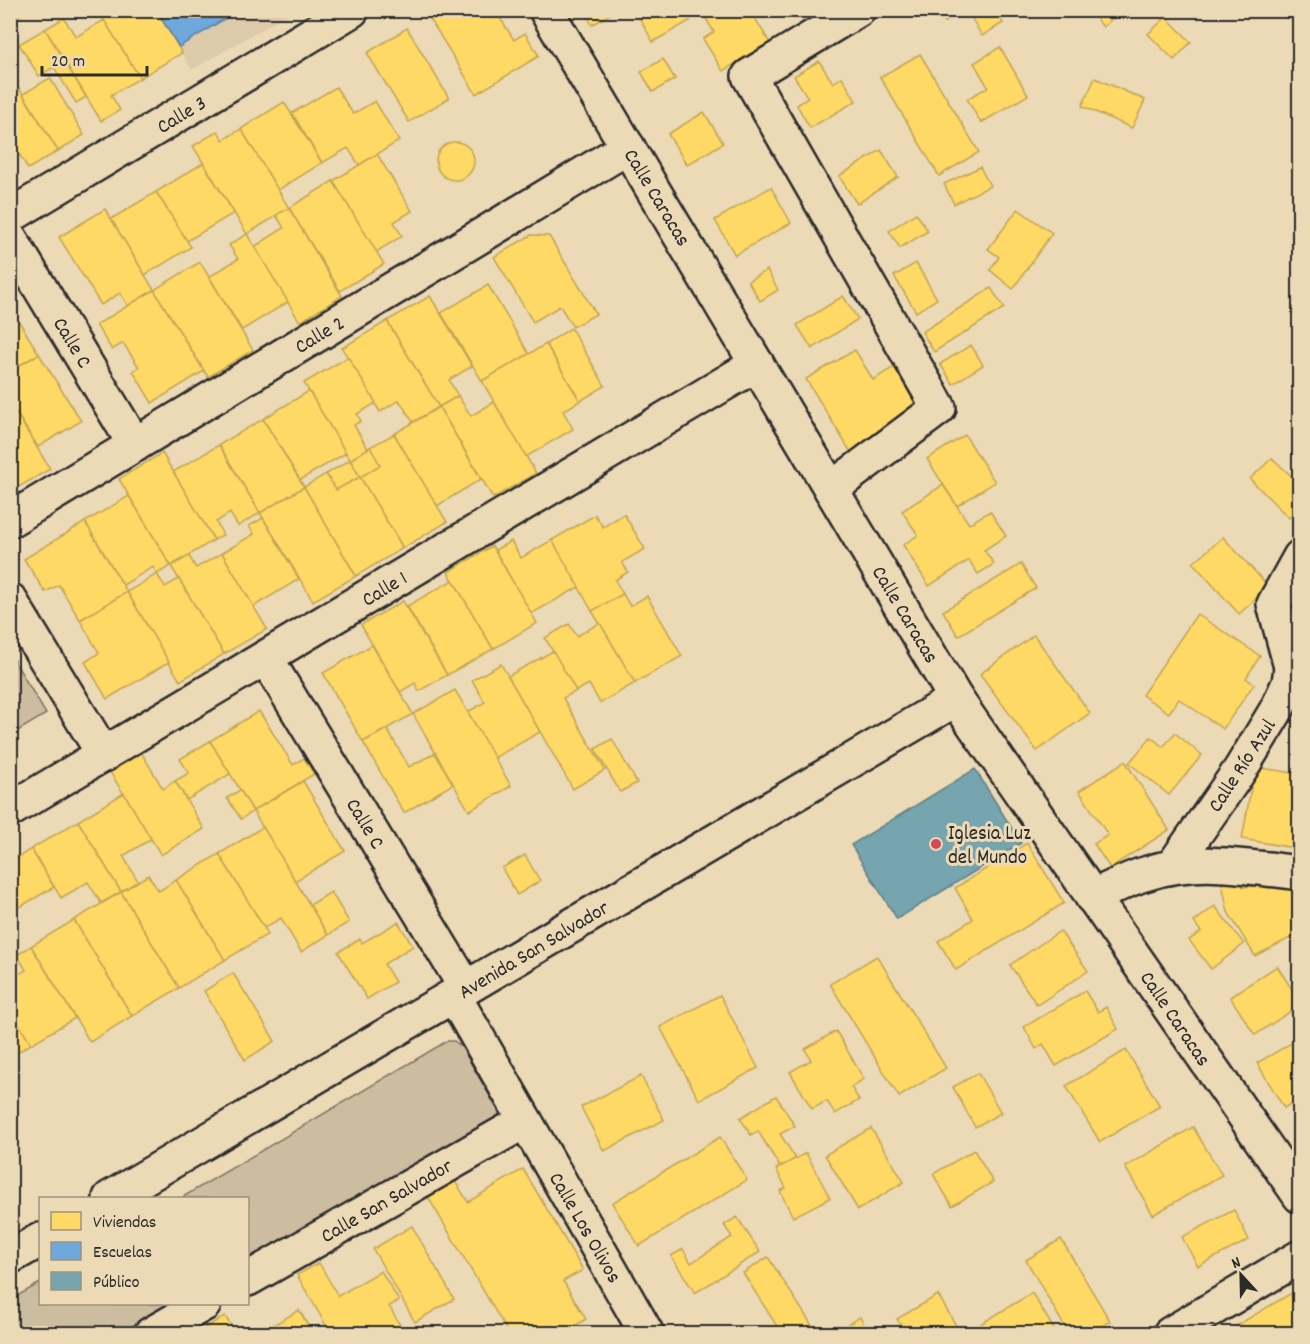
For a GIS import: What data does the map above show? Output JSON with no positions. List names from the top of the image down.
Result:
{
  "streets": {
    "street": [
      "Calle 3",
      "Calle Caracas",
      "Calle 2",
      "Calle C",
      "Calle 1",
      "Calle Río Azul",
      "Avenida San Salvador",
      "Calle San Salvador",
      "Calle Los Olivos"
    ]
  },
  "crossings": [
    ["Calle Caracas", "Calle 2"],
    ["Calle Caracas", "Calle 1"],
    ["Calle Caracas", "Avenida San Salvador"],
    ["Calle 2", "Calle C"],
    ["Calle C", "Calle 1"],
    ["Calle C", "Avenida San Salvador"],
    ["Calle C", "Calle San Salvador"],
    ["Calle C", "Calle Los Olivos"],
    ["Calle San Salvador", "Calle Los Olivos"]
  ],
  "places": ["Iglesia Luz del Mundo"],
  "legend": ["Viviendas", "Escuelas", "Público"],
  "scale_bar": "20 m",
  "north": "top"
}
